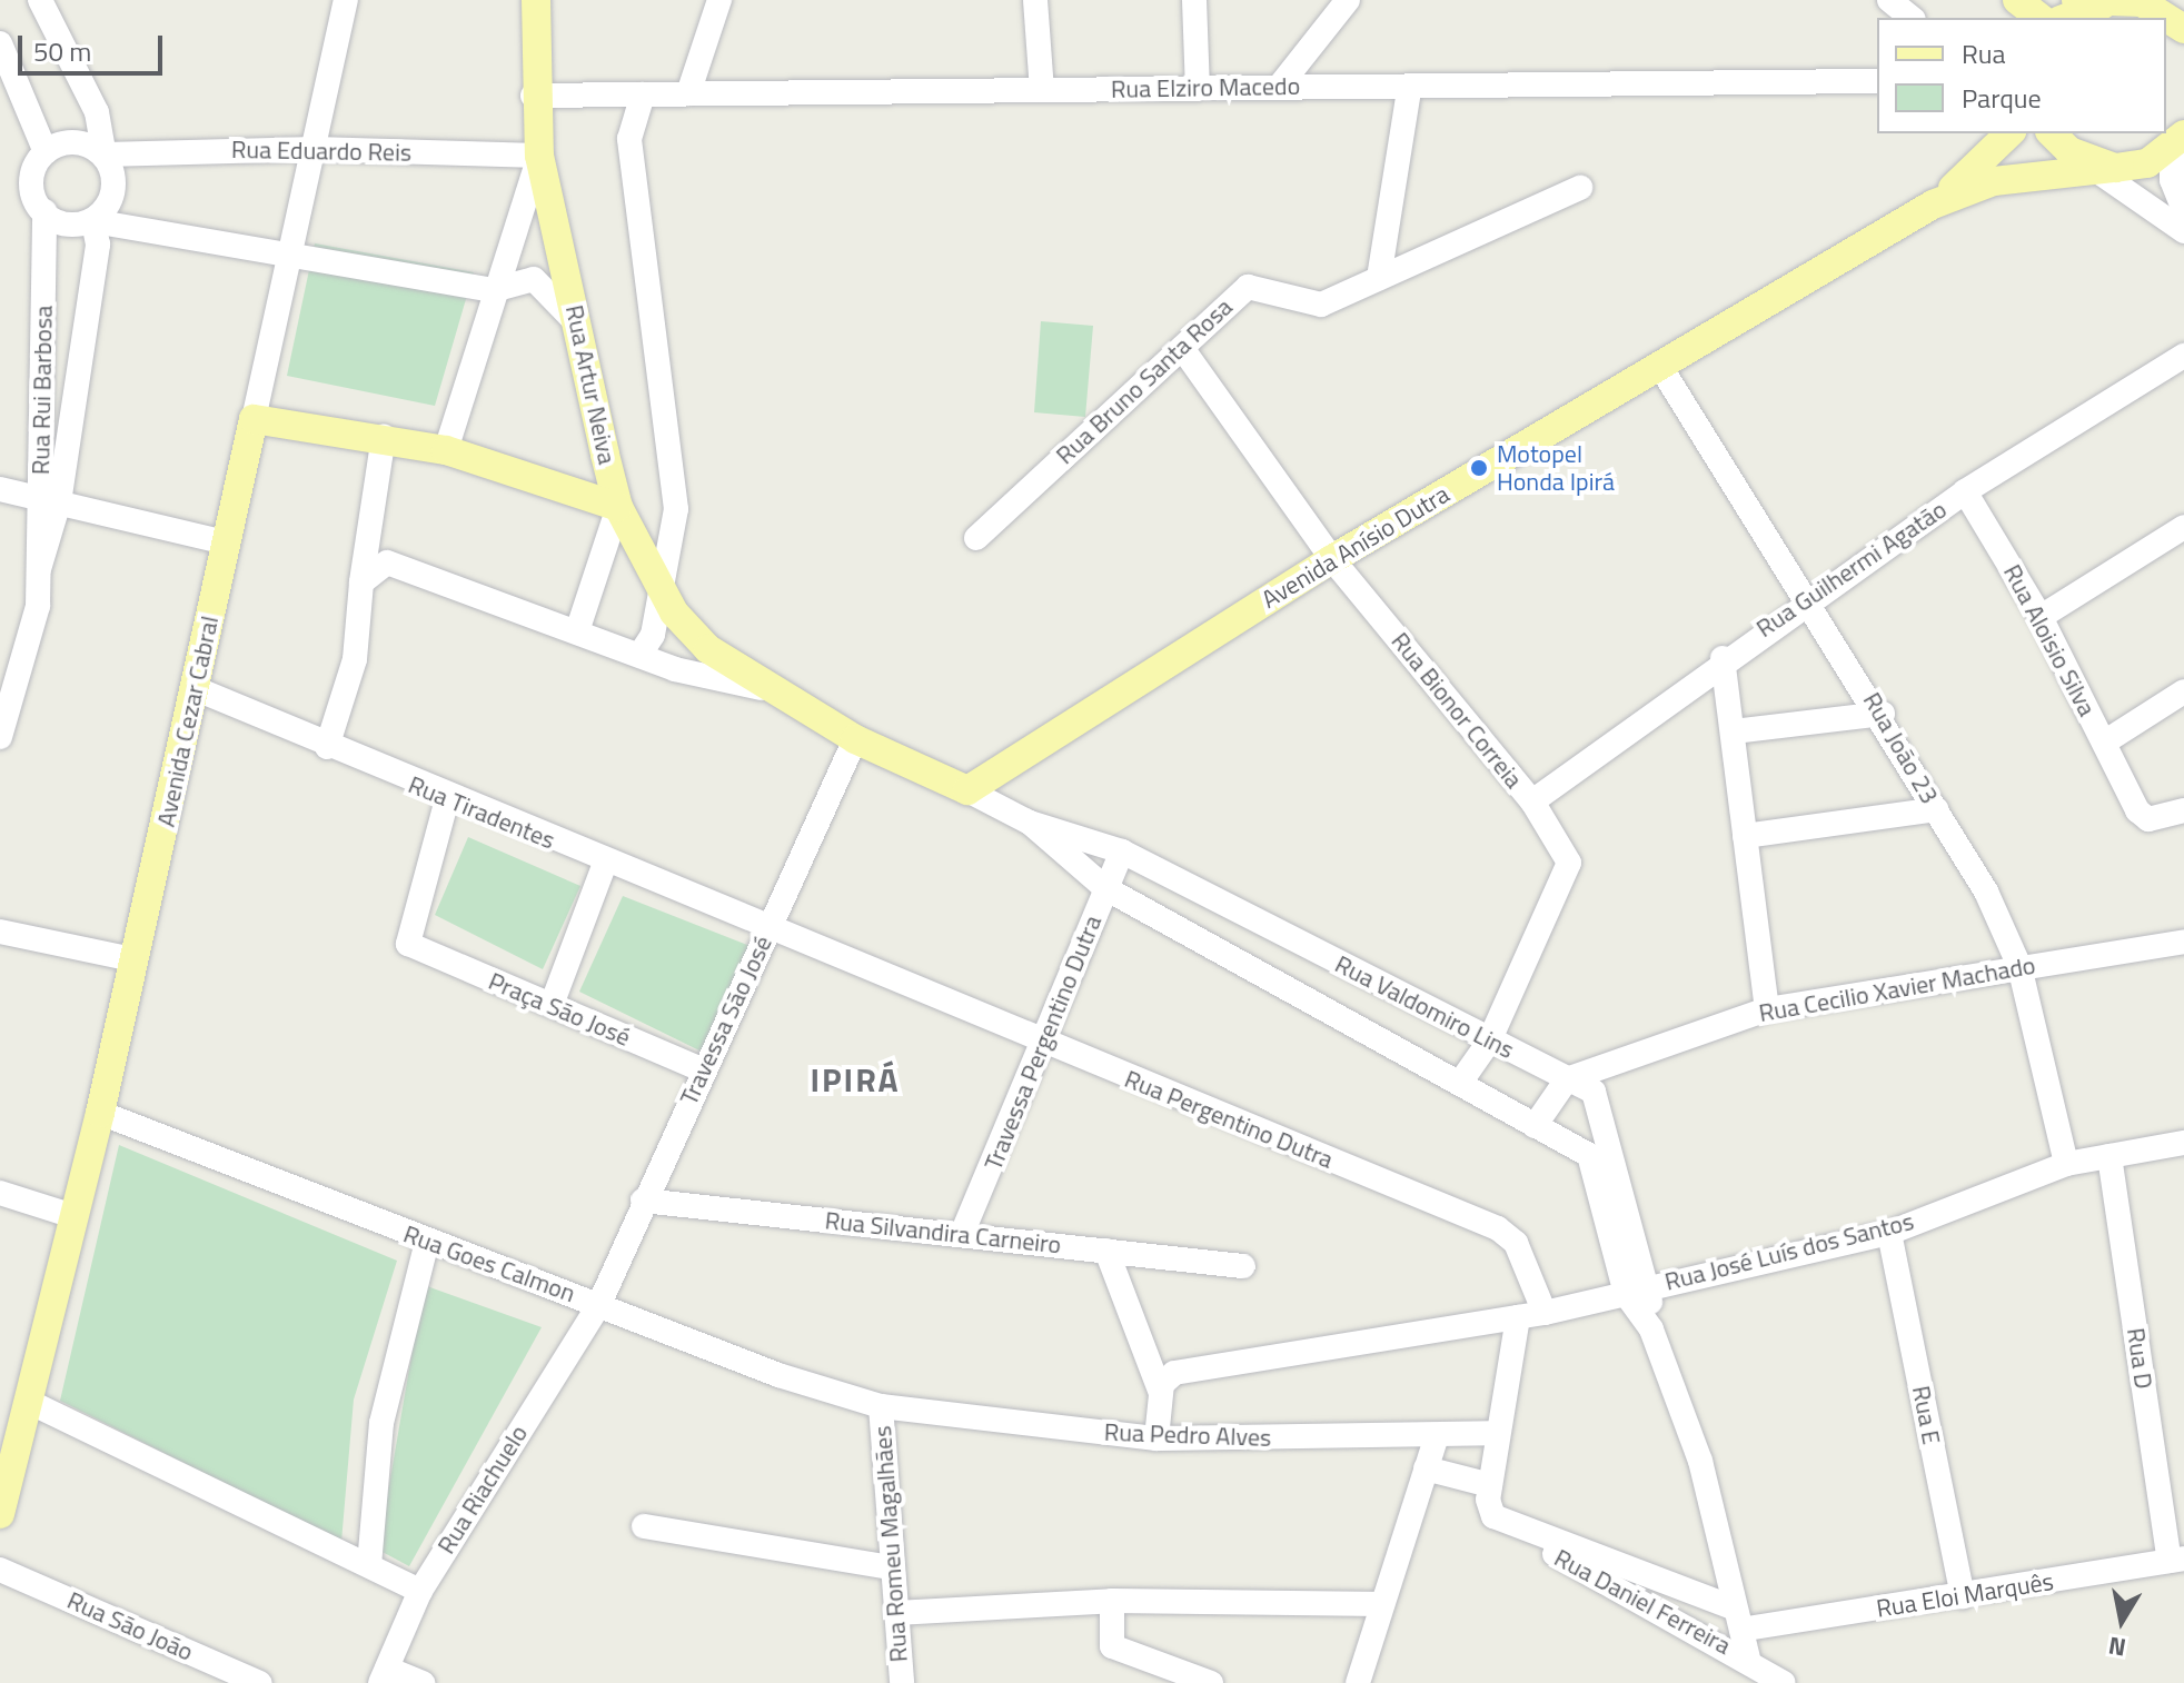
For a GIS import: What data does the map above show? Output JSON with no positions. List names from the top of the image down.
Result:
{
  "streets": {
    "main road": [
      "Rua Artur Neiva",
      "Avenida Anísio Dutra",
      "Avenida Cezar Cabral",
      "Rua Valdomiro Lins"
    ],
    "street": [
      "Rua Elziro Macedo",
      "Rua Eduardo Reis",
      "Rua Bruno Santa Rosa",
      "Rua Rui Barbosa",
      "Rua Guilhermi Agatão",
      "Rua Aloisio Silva",
      "Rua Bionor Correia",
      "Rua João 23",
      "Rua Tiradentes",
      "Rua Cecilio Xavier Machado",
      "Praça São José",
      "Travessa São José",
      "Travessa Pergentino Dutra",
      "Rua Pergentino Dutra",
      "Rua Silvandira Carneiro",
      "Rua José Luís dos Santos",
      "Rua Goes Calmon",
      "Rua D",
      "Rua E",
      "Rua Pedro Alves",
      "Rua Riachuelo",
      "Rua Romeu Magalhães",
      "Rua Eloi Marquês",
      "Rua Daniel Ferreira",
      "Rua São João"
    ]
  },
  "crossings": [
    ["Rua Elziro Macedo", "Rua Artur Neiva"],
    ["Rua Eduardo Reis", "Rua Artur Neiva"],
    ["Rua Eduardo Reis", "Rua Rui Barbosa"],
    ["Rua Eduardo Reis", "Avenida Cezar Cabral"],
    ["Rua Bruno Santa Rosa", "Rua Bionor Correia"],
    ["Rua Artur Neiva", "Rua Valdomiro Lins"],
    ["Avenida Anísio Dutra", "Rua Bionor Correia"],
    ["Avenida Anísio Dutra", "Rua João 23"],
    ["Avenida Anísio Dutra", "Rua Valdomiro Lins"],
    ["Rua Guilhermi Agatão", "Rua Aloisio Silva"],
    ["Rua Guilhermi Agatão", "Rua Bionor Correia"],
    ["Rua Guilhermi Agatão", "Rua João 23"],
    ["Rua Bionor Correia", "Rua Valdomiro Lins"],
    ["Avenida Cezar Cabral", "Rua Tiradentes"],
    ["Avenida Cezar Cabral", "Rua Goes Calmon"],
    ["Rua João 23", "Rua Cecilio Xavier Machado"],
    ["Rua João 23", "Rua José Luís dos Santos"],
    ["Rua Tiradentes", "Praça São José"],
    ["Rua Tiradentes", "Travessa São José"],
    ["Rua Tiradentes", "Rua Pergentino Dutra"],
    ["Rua Cecilio Xavier Machado", "Rua Valdomiro Lins"],
    ["Rua Valdomiro Lins", "Travessa São José"],
    ["Rua Valdomiro Lins", "Travessa Pergentino Dutra"],
    ["Rua Valdomiro Lins", "Rua José Luís dos Santos"],
    ["Rua Valdomiro Lins", "Rua Eloi Marquês"],
    ["Rua Valdomiro Lins", "Rua Daniel Ferreira"],
    ["Praça São José", "Travessa São José"],
    ["Travessa São José", "Rua Pergentino Dutra"],
    ["Travessa São José", "Rua Silvandira Carneiro"],
    ["Travessa São José", "Rua Goes Calmon"],
    ["Travessa São José", "Rua Riachuelo"],
    ["Travessa Pergentino Dutra", "Rua Pergentino Dutra"],
    ["Travessa Pergentino Dutra", "Rua Silvandira Carneiro"],
    ["Rua José Luís dos Santos", "Rua D"],
    ["Rua José Luís dos Santos", "Rua E"],
    ["Rua Goes Calmon", "Rua Pedro Alves"],
    ["Rua Goes Calmon", "Rua Riachuelo"],
    ["Rua Goes Calmon", "Rua Romeu Magalhães"],
    ["Rua D", "Rua Eloi Marquês"],
    ["Rua E", "Rua Eloi Marquês"],
    ["Rua Pedro Alves", "Rua Romeu Magalhães"]
  ],
  "districts": ["IPIRÁ"],
  "places": ["Motopel Honda Ipirá"],
  "legend": ["Rua", "Parque"],
  "scale_bar": "50 m",
  "north": "bottom"
}
